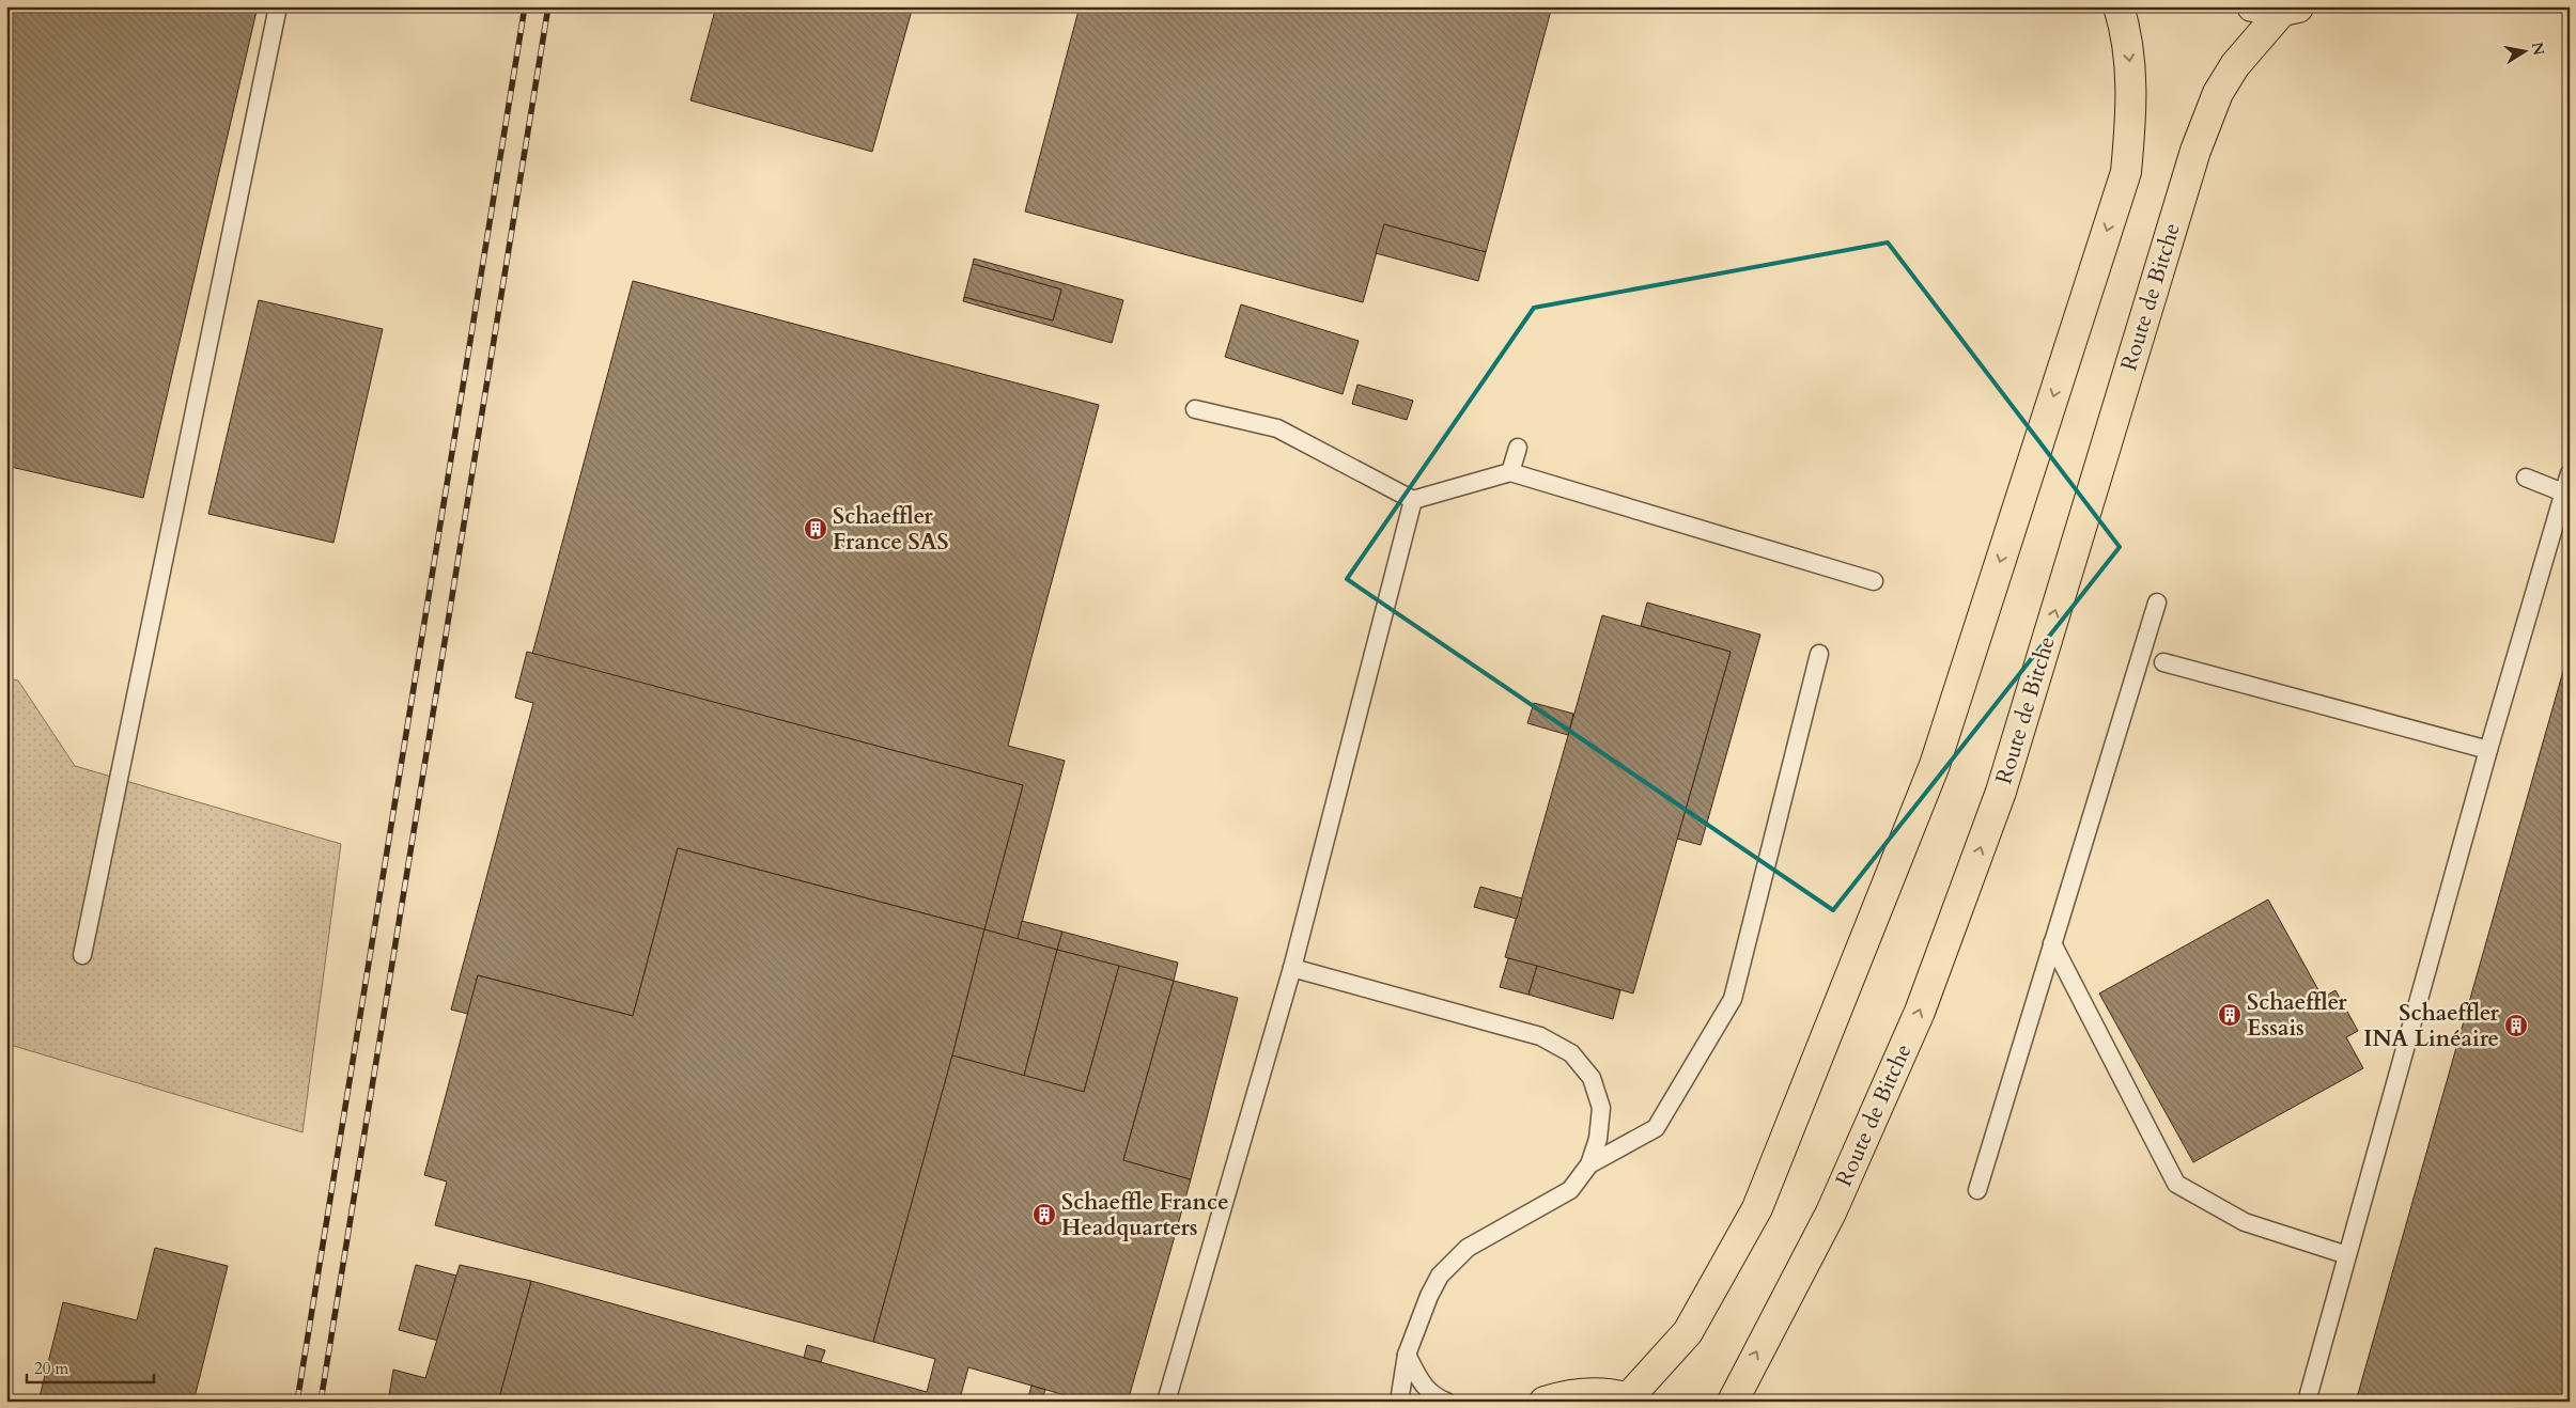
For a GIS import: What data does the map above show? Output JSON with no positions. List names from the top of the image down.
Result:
{
  "streets": {
    "main road": ["Route de Bitche"]
  },
  "places": {
    "building": [
      "Schaeffler France SAS",
      "Schaeffler Essais",
      "Schaeffler INA Linéaire",
      "Schaeffle France Headquarters"
    ]
  },
  "scale_bar": "20 m",
  "north": "right"
}
